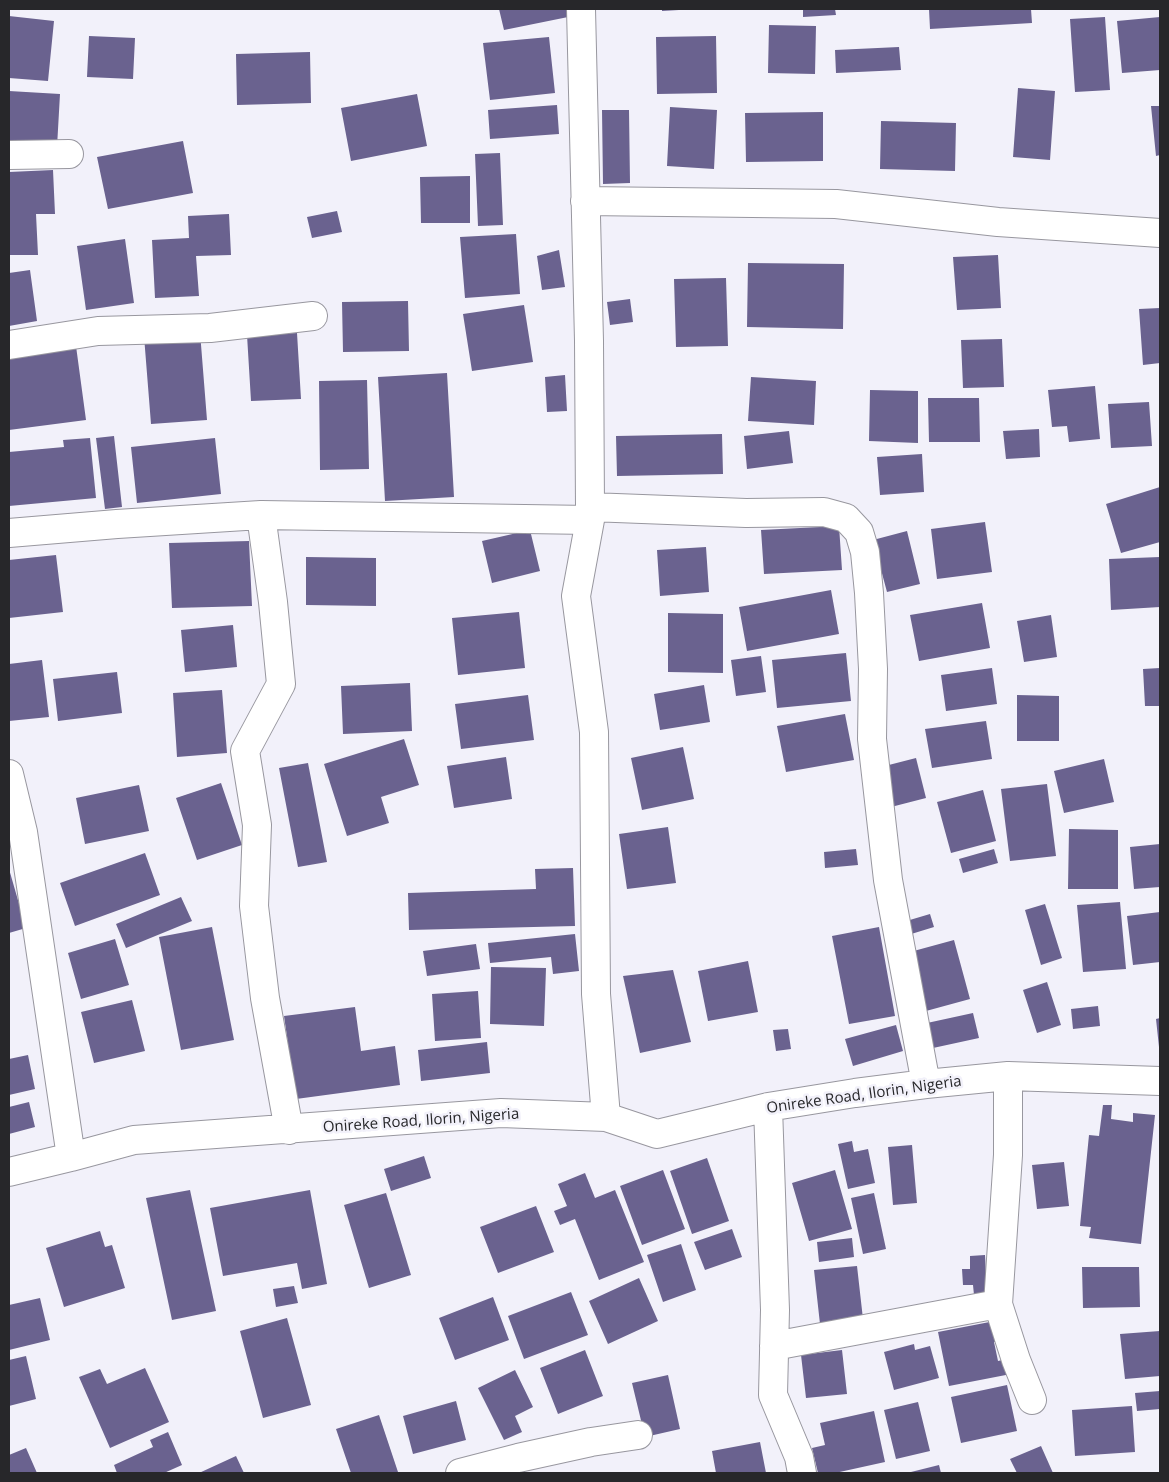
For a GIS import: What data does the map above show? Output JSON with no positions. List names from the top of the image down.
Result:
{
  "streets": {
    "street": ["Onireke Road, Ilorin, Nigeria"]
  }
}
